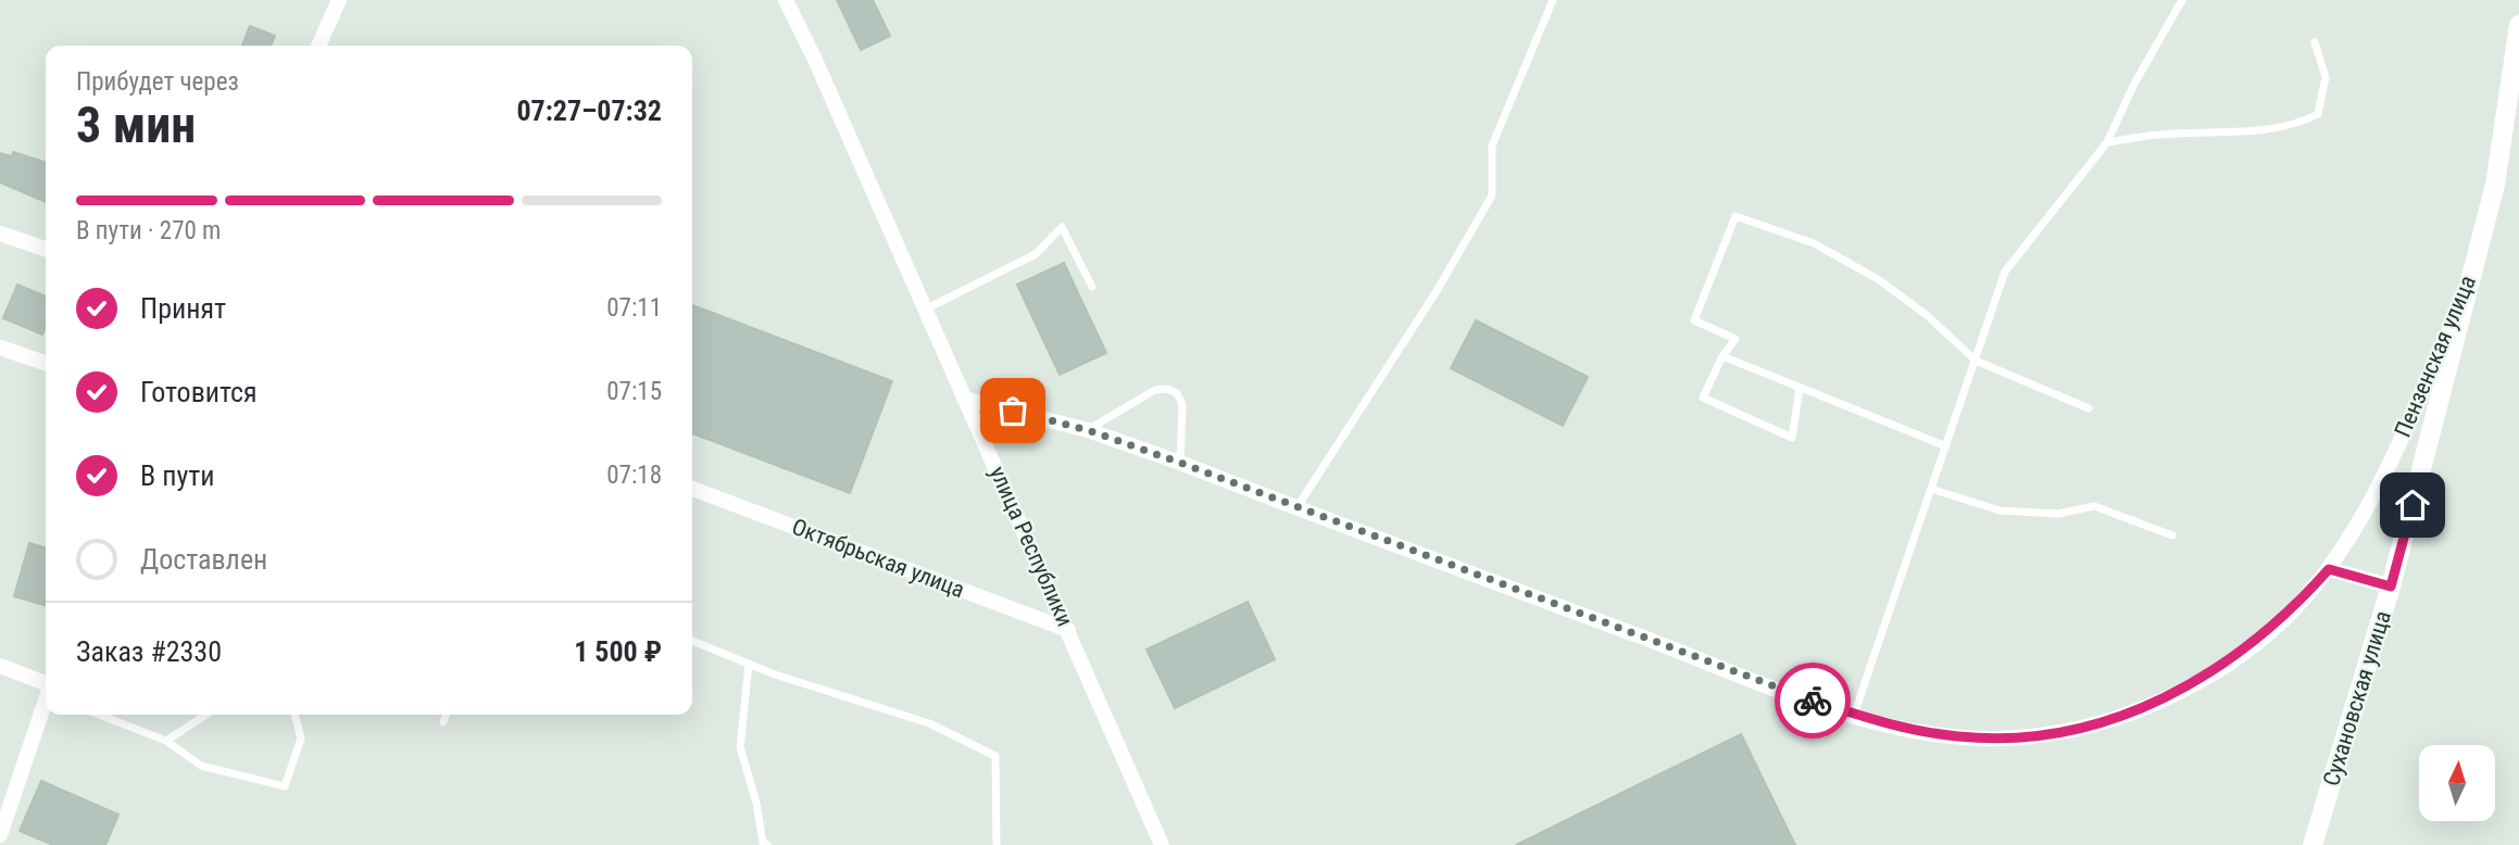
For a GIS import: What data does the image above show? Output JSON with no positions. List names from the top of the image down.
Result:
{
  "streets": {
    "street": [
      "Пензенская улица",
      "улица Республики",
      "Октябрьская улица",
      "Сухановская улица"
    ]
  },
  "crossings": [
    ["Пензенская улица", "улица Республики"],
    ["Пензенская улица", "Сухановская улица"],
    ["улица Республики", "Октябрьская улица"]
  ],
  "north": "top",
  "page": {
    "heading": ["3 мин", "Прибудет через", "07:27–07:32"],
    "panel": ["Заказ #2330", "1 500 ₽"],
    "bar": "В пути · 270 m",
    "list": [
      ["Принят", "07:11"],
      ["Готовится", "07:15"],
      ["В пути", "07:18"],
      "Доставлен"
    ]
  }
}
